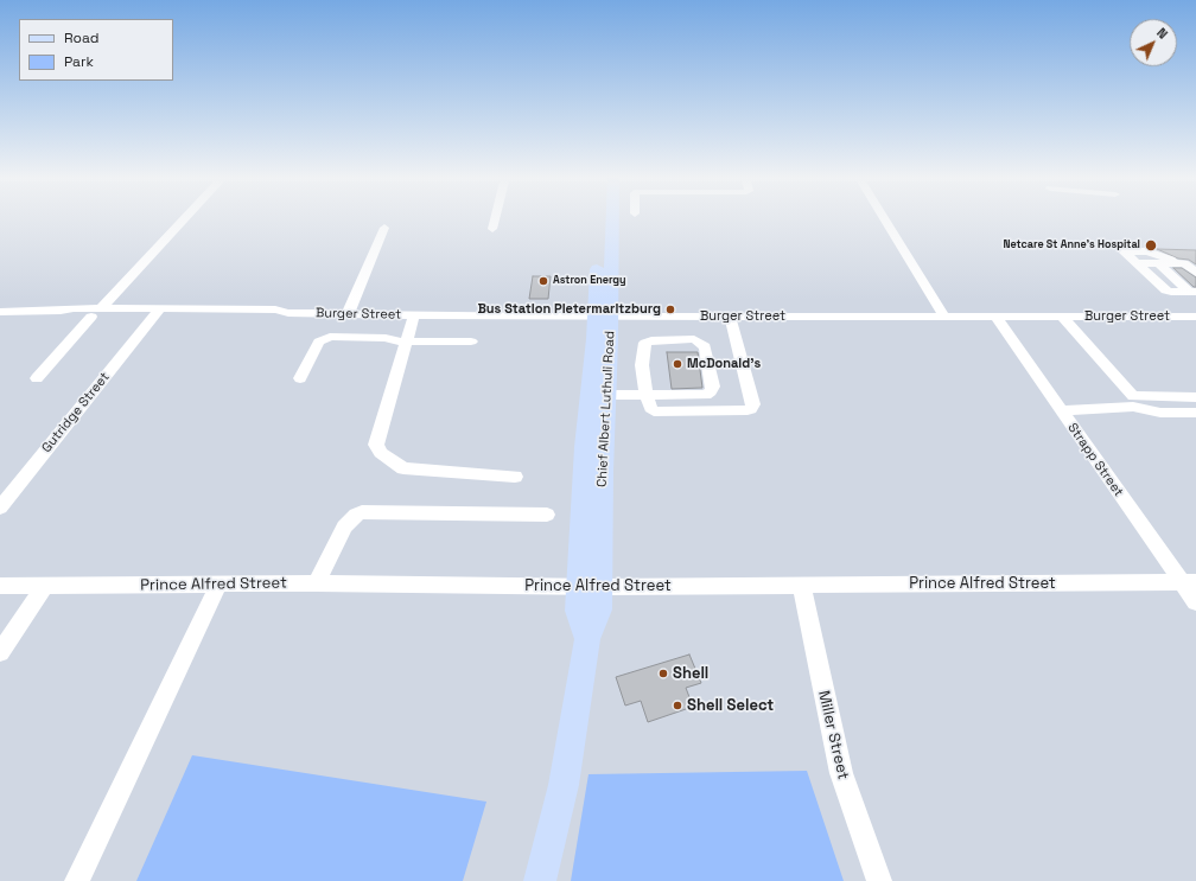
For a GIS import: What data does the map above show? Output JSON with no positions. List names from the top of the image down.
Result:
{
  "streets": {
    "main road": ["Chief Albert Luthuli Road"],
    "street": [
      "Burger Street",
      "Gutridge Street",
      "Strapp Street",
      "Prince Alfred Street",
      "Miller Street"
    ]
  },
  "crossings": [
    ["Burger Street", "Chief Albert Luthuli Road"],
    ["Burger Street", "Gutridge Street"],
    ["Burger Street", "Strapp Street"],
    ["Chief Albert Luthuli Road", "Prince Alfred Street"],
    ["Strapp Street", "Prince Alfred Street"],
    ["Prince Alfred Street", "Miller Street"]
  ],
  "places": [
    "Netcare St Anne's Hospital",
    "Astron Energy",
    "Bus Station Pietermaritzburg",
    "McDonald's",
    "Shell",
    "Shell Select"
  ],
  "legend": ["Road", "Park"],
  "north": "top right"
}
